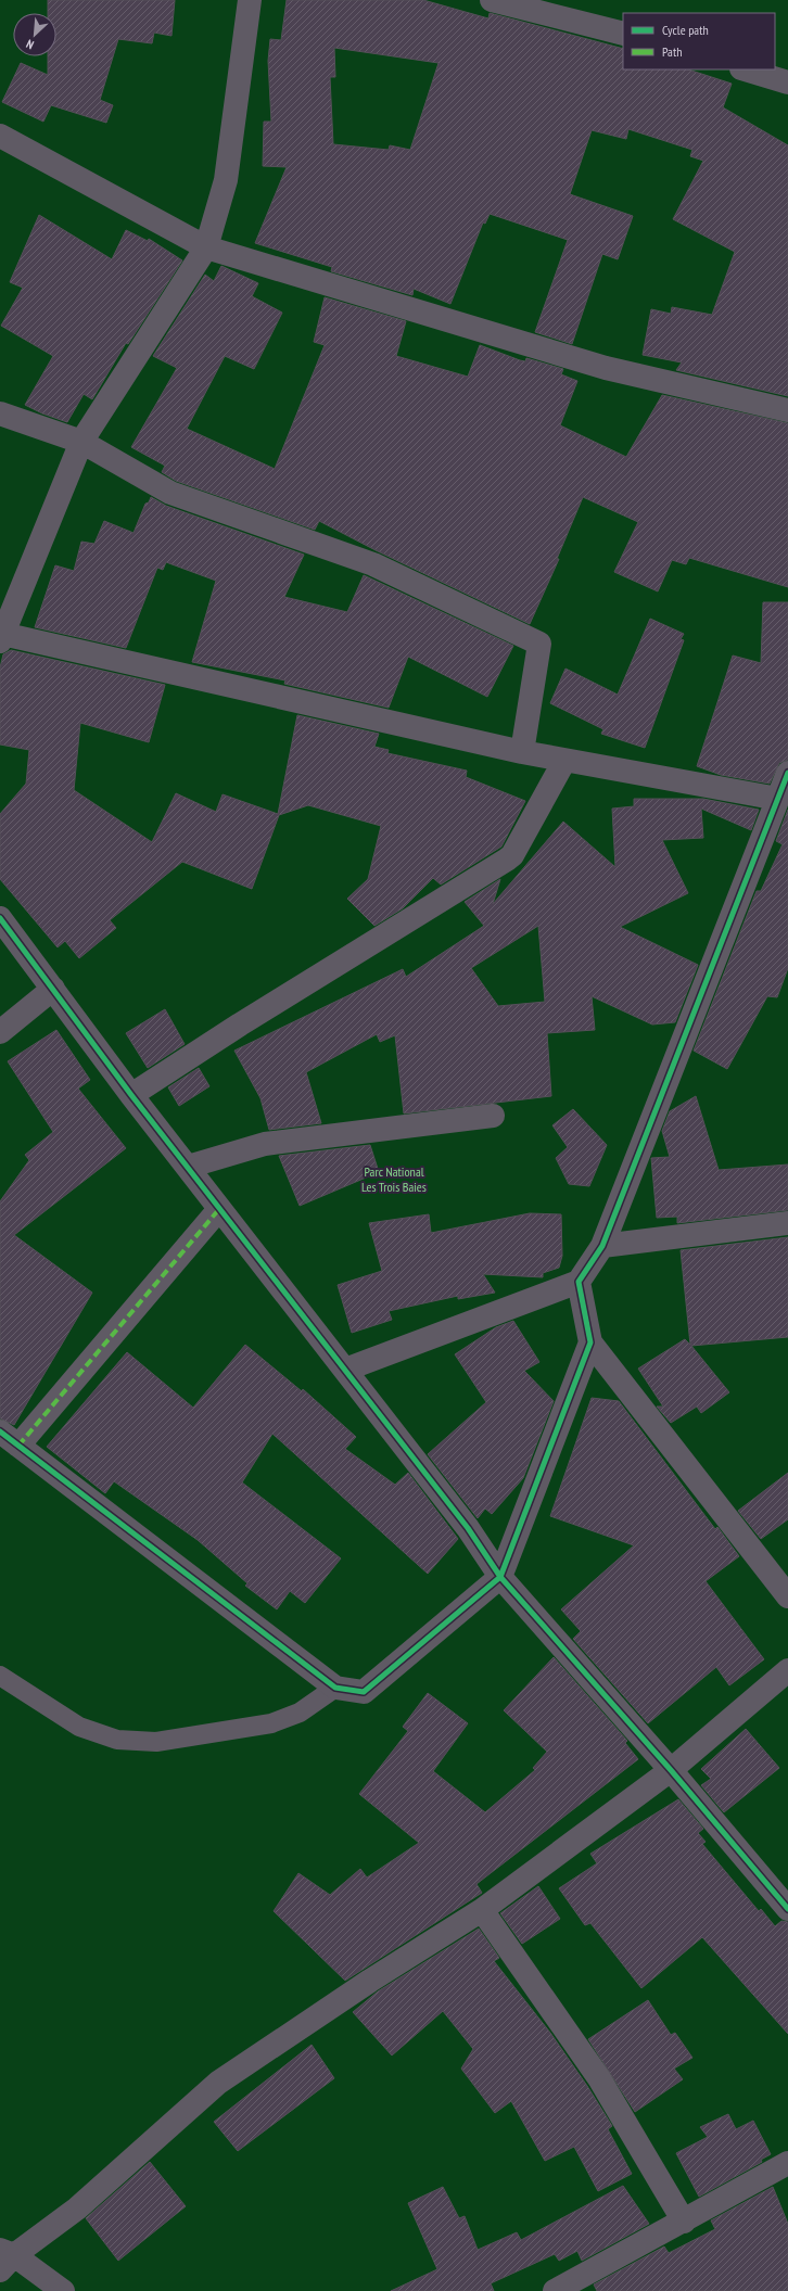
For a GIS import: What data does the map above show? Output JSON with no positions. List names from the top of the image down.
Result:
{
  "parks": ["Parc National Les Trois Baies"],
  "legend": ["Cycle path", "Path"],
  "north": "bottom left"
}
